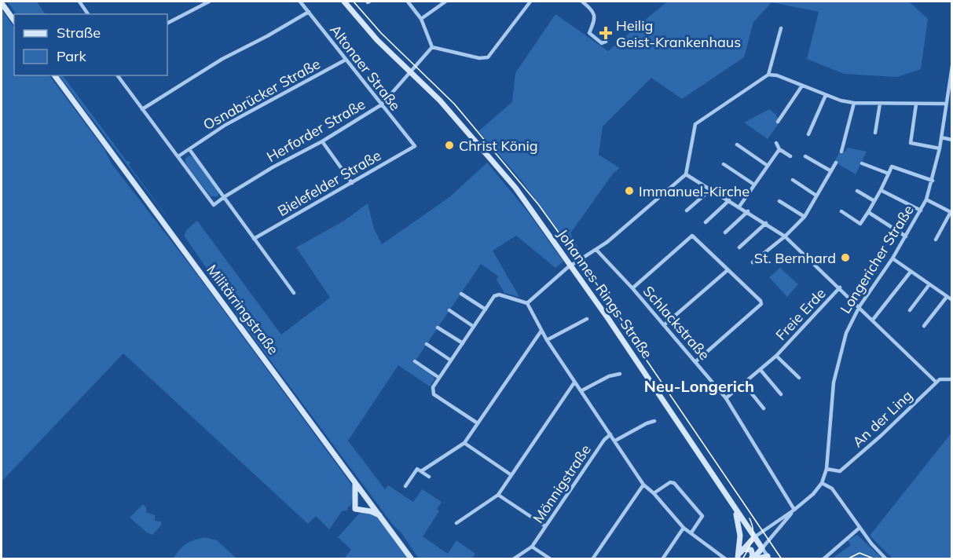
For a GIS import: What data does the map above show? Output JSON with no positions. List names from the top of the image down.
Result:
{
  "streets": {
    "street": [
      "Altonaer Straße",
      "Osnabrücker Straße",
      "Herforder Straße",
      "Bielefelder Straße",
      "Longericher Straße",
      "Johannes-Rings-Straße",
      "Militärringstraße",
      "Freie Erde",
      "Schlackstraße",
      "An der Ling",
      "Mönnigstraße"
    ]
  },
  "crossings": [
    ["Altonaer Straße", "Osnabrücker Straße"],
    ["Altonaer Straße", "Herforder Straße"],
    ["Altonaer Straße", "Bielefelder Straße"],
    ["Herforder Straße", "Johannes-Rings-Straße"],
    ["Longericher Straße", "Johannes-Rings-Straße"],
    ["Longericher Straße", "Schlackstraße"],
    ["Longericher Straße", "An der Ling"],
    ["Freie Erde", "Schlackstraße"]
  ],
  "districts": ["Neu-Longerich"],
  "places": {
    "health": ["Heilig Geist-Krankenhaus"],
    "other": ["Christ König", "Immanuel-Kirche", "St. Bernhard"]
  },
  "legend": ["Straße", "Park"]
}
